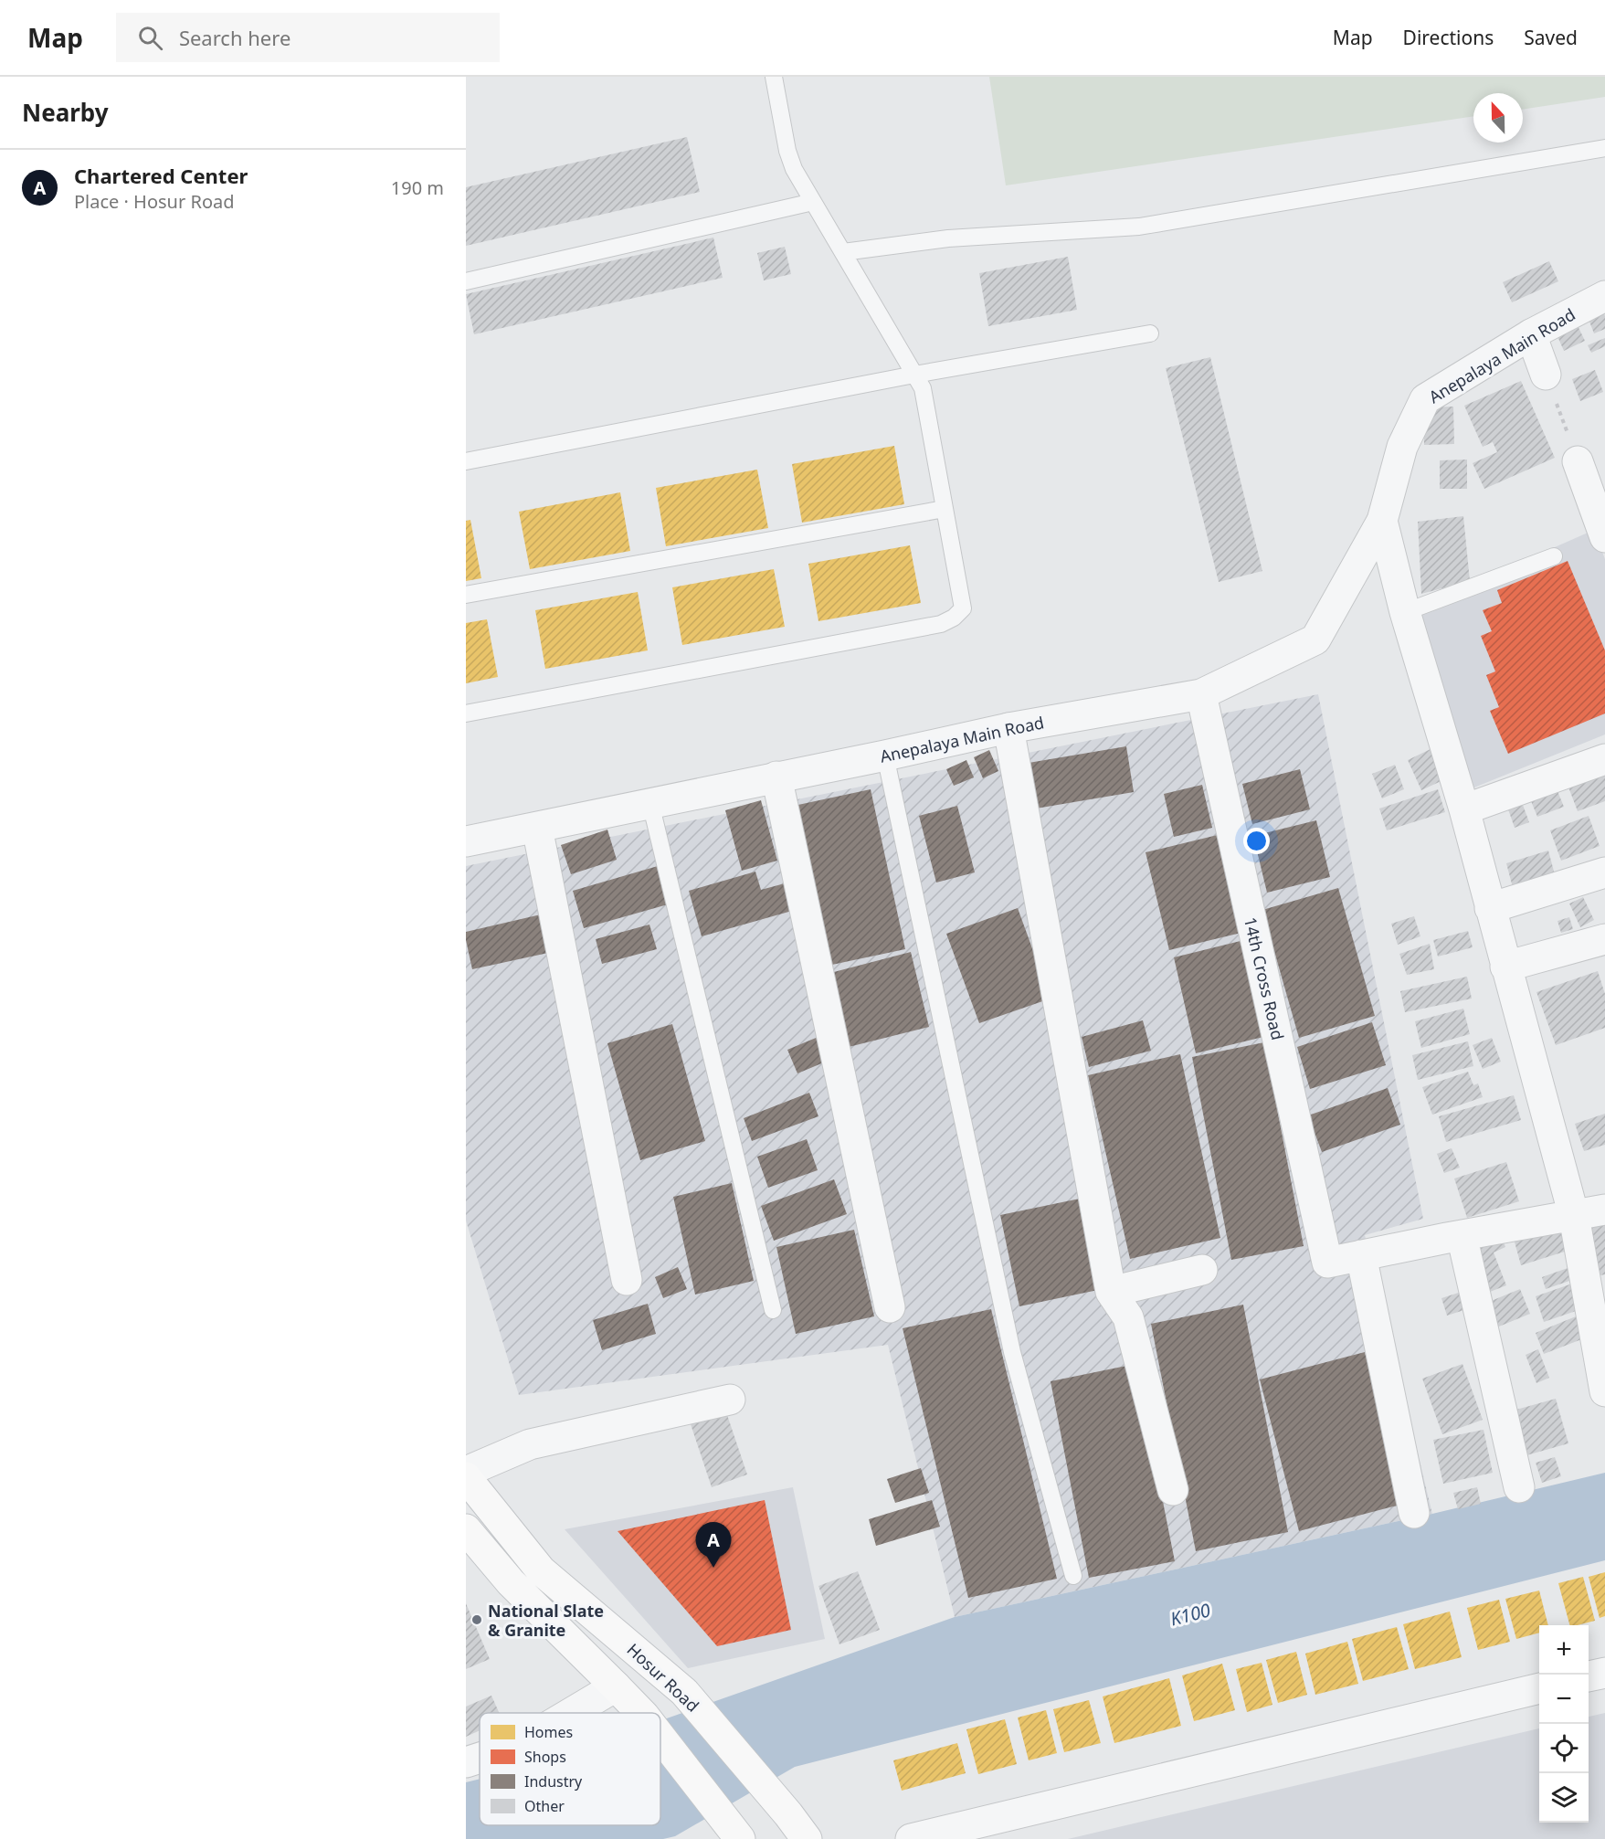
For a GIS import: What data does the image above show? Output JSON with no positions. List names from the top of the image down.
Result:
{
  "streets": {
    "main road": ["Hosur Road"],
    "street": ["Anepalaya Main Road", "14th Cross Road"]
  },
  "crossings": [
    ["Anepalaya Main Road", "14th Cross Road"]
  ],
  "water": ["K100"],
  "places": ["National Slate & Granite"],
  "legend": [
    "Homes",
    "Shops",
    "Industry",
    "Other"
  ],
  "north": "top",
  "page": {
    "header": "Map",
    "search": "Search here",
    "nav": ["Map", "Directions", "Saved"],
    "heading": "Nearby",
    "list": [
      {
        "mark": "A",
        "name": "Chartered Center",
        "note": "Place · Hosur Road",
        "value": "190 m"
      }
    ],
    "pins": "A",
    "map_buttons": ["+", "−"]
  }
}
